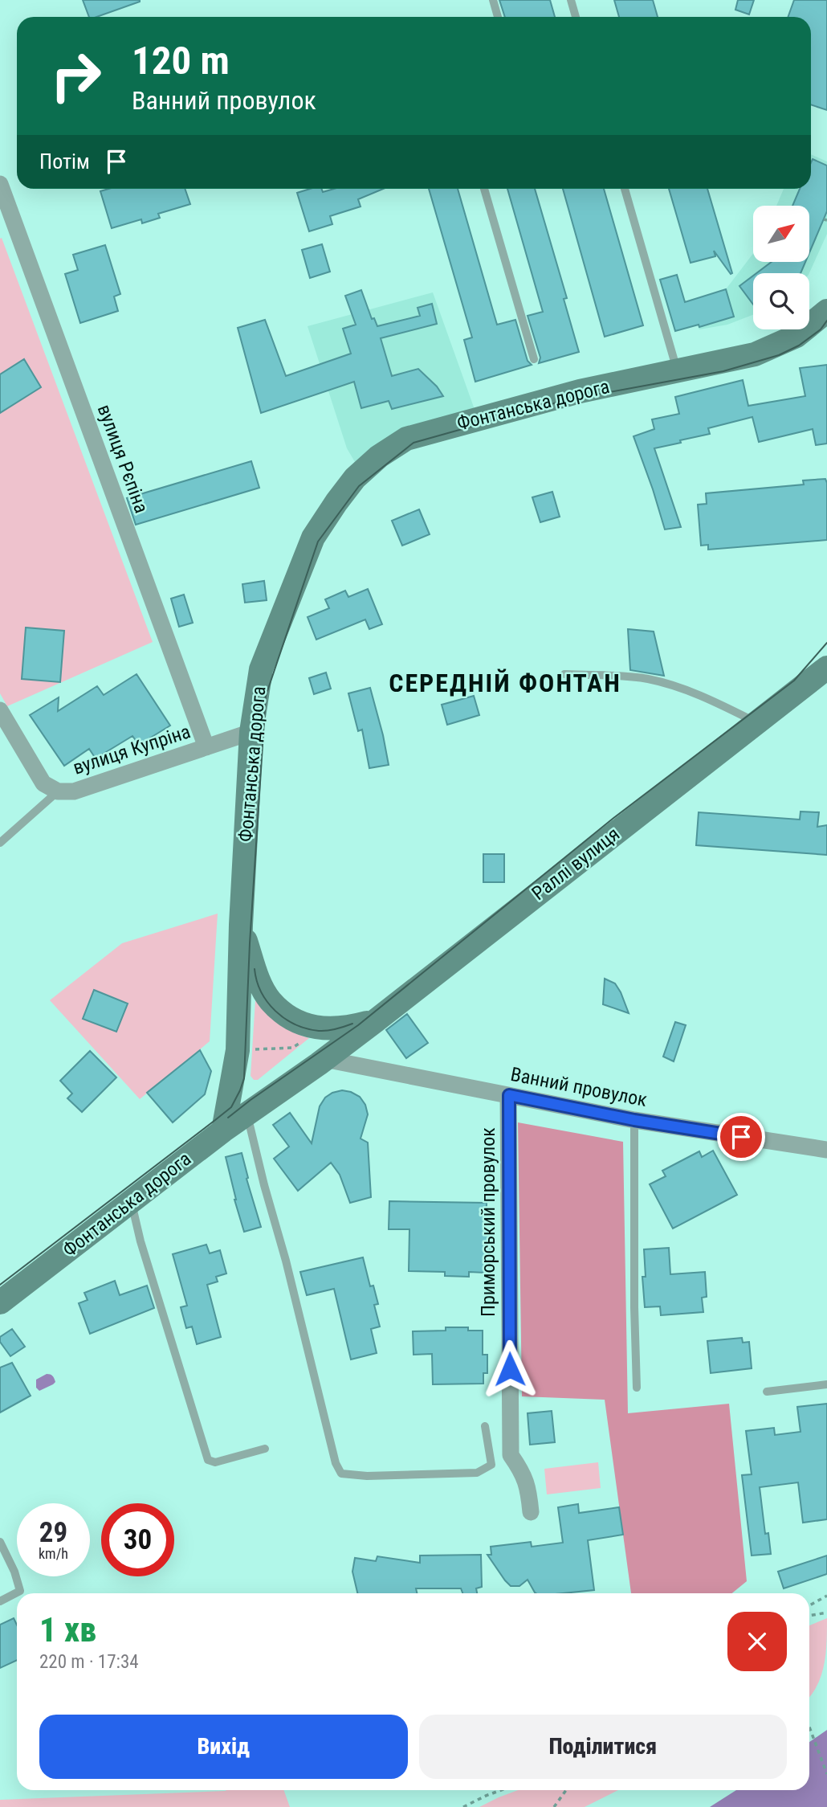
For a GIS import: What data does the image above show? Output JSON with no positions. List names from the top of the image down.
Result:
{
  "streets": {
    "main road": ["Фонтанська дорога", "Раллі вулиця"],
    "street": [
      "вулиця Рєпіна",
      "вулиця Купріна",
      "Ванний провулок",
      "Приморський провулок"
    ]
  },
  "crossings": [
    ["Фонтанська дорога", "вулиця Купріна"],
    ["Фонтанська дорога", "Раллі вулиця"],
    ["вулиця Рєпіна", "вулиця Купріна"],
    ["Раллі вулиця", "Ванний провулок"],
    ["Ванний провулок", "Приморський провулок"]
  ],
  "districts": ["СЕРЕДНІЙ ФОНТАН"],
  "north": "top right",
  "page": {
    "turn": ["120 m", "Ванний провулок"],
    "then": "Потім",
    "speed": "29 km/h",
    "limit": "30",
    "heading": ["1 хв", "220 m · 17:34"],
    "buttons": ["Вихід", "Поділитися"]
  }
}
